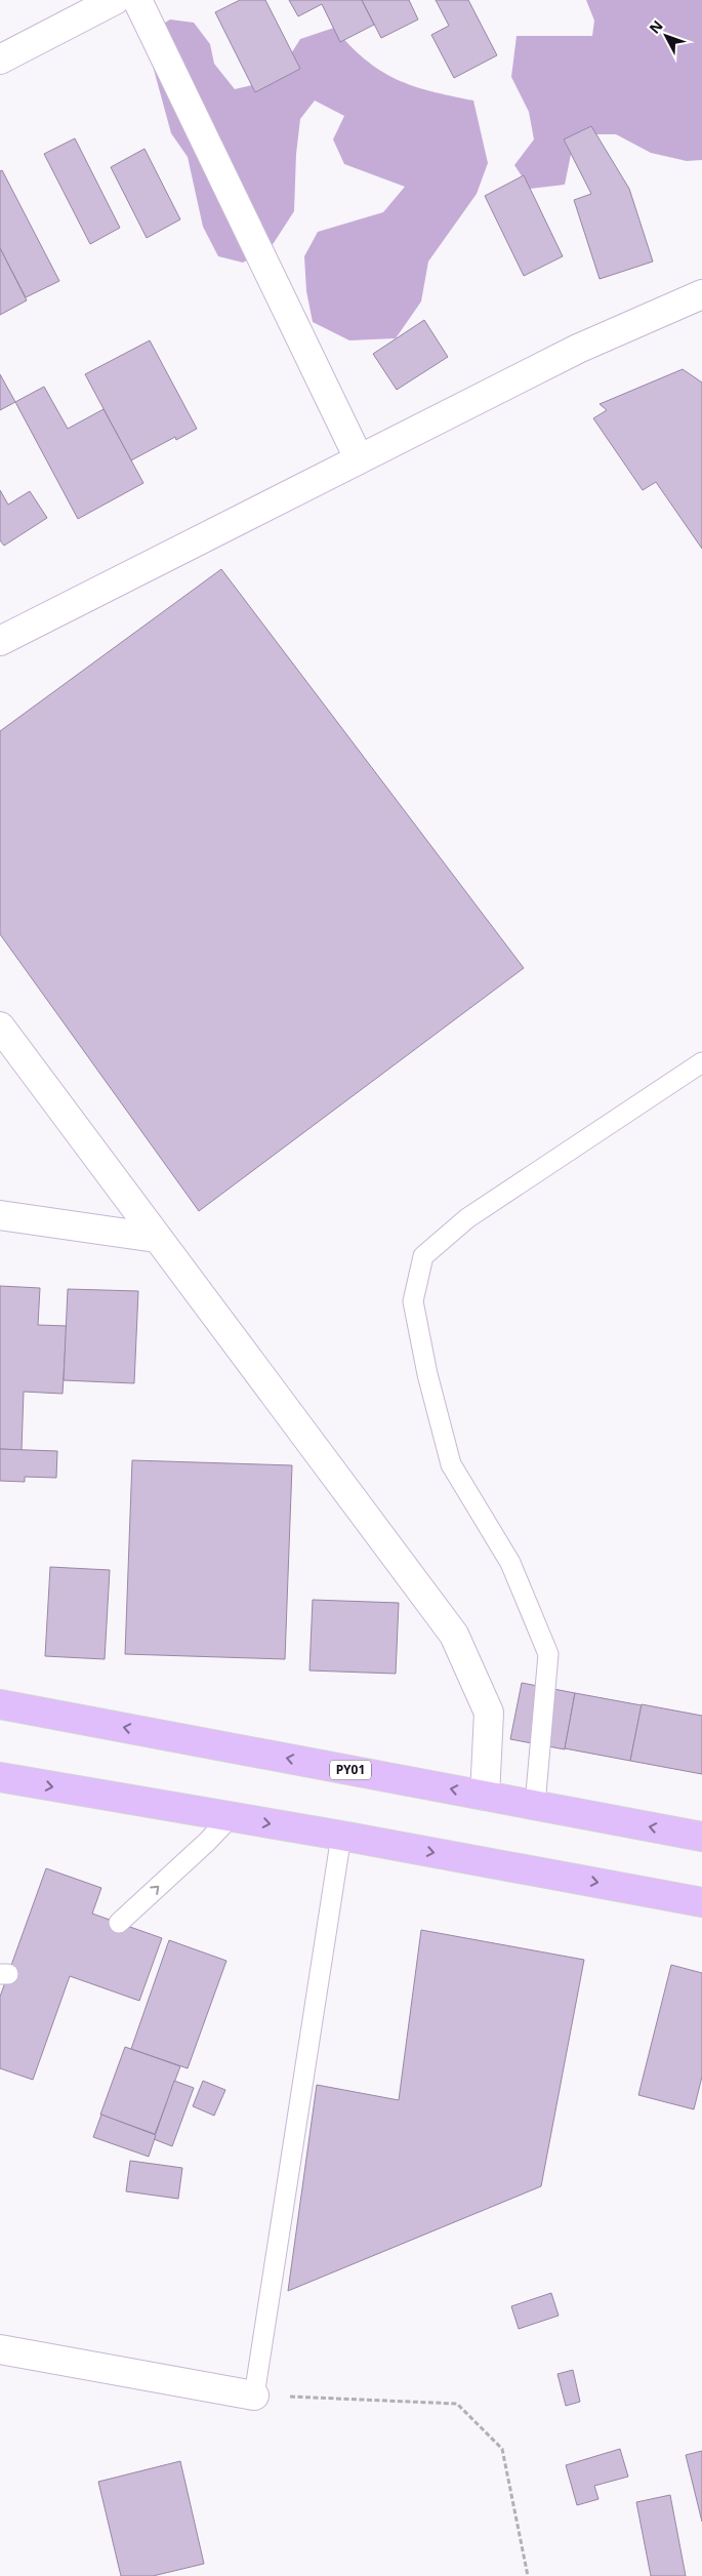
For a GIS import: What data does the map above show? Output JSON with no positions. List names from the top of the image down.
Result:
{
  "streets": {
    "highway": ["PY01"]
  },
  "north": "top left"
}
